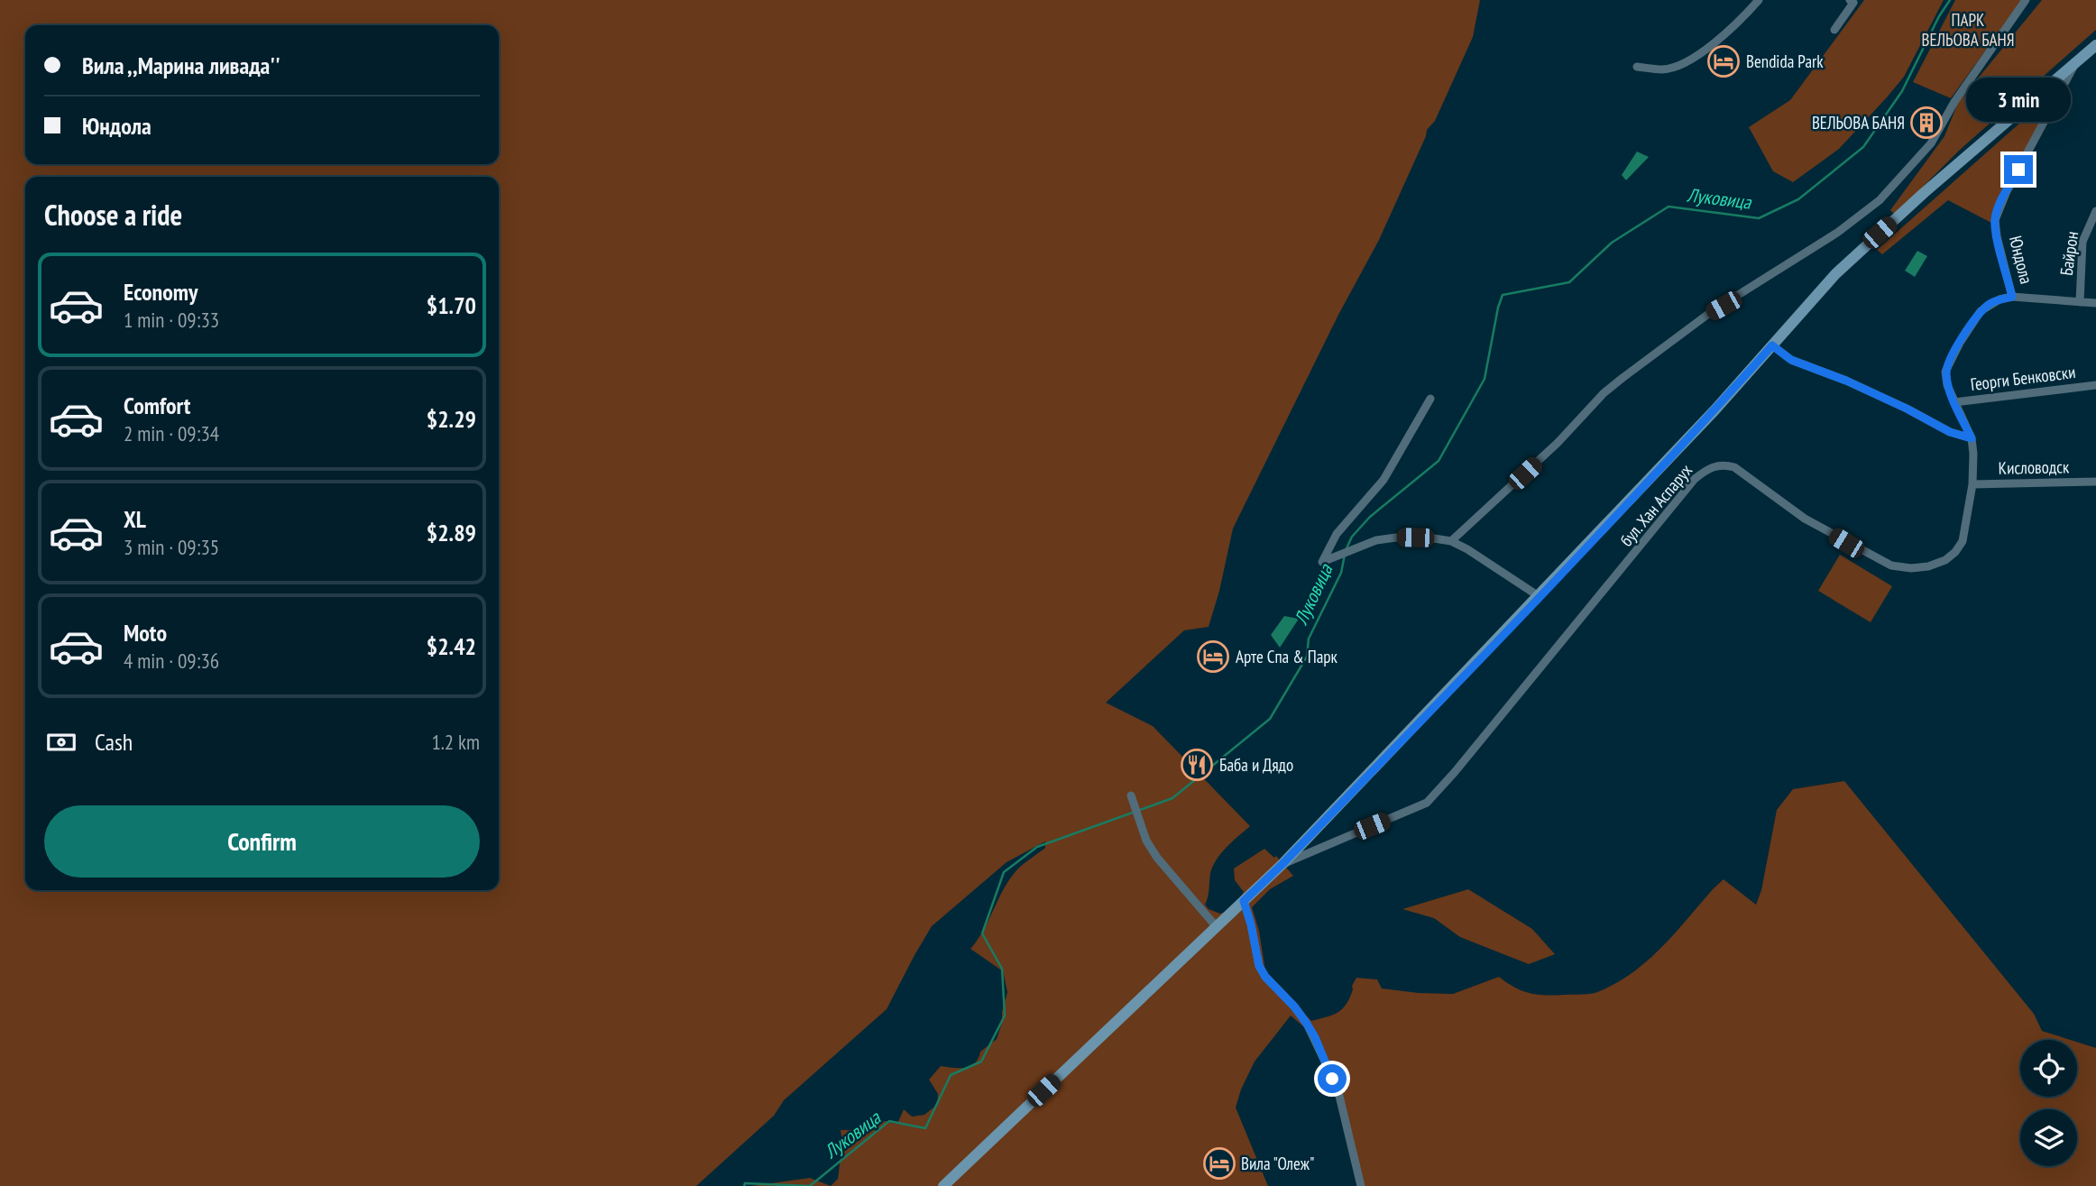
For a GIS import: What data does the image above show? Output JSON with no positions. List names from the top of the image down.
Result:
{
  "streets": {
    "main road": ["Юндола"],
    "street": [
      "Байрон",
      "Георги Бенковски",
      "Кисловодск",
      "бул. Хан Аспарух"
    ]
  },
  "crossings": [
    ["Байрон", "бул. Хан Аспарух"],
    ["Юндола", "бул. Хан Аспарух"],
    ["Георги Бенковски", "бул. Хан Аспарух"],
    ["Кисловодск", "бул. Хан Аспарух"]
  ],
  "water": ["Луковица"],
  "parks": ["ПАРК ВЕЛЬОВА БАНЯ"],
  "places": {
    "hotel": ["Bendida Park", "Арте Спа & Парк", "Вила \"Олеж\""],
    "building": ["ВЕЛЬОВА БАНЯ"],
    "restaurant": ["Баба и Дядо"]
  },
  "page": {
    "banner": ["Вила ,,Марина ливада''", "Юндола"],
    "bubble": "3 min",
    "heading": "Choose a ride",
    "list": [
      {
        "name": "Economy",
        "note": "1 min · 09:33",
        "value": "$1.70"
      },
      {
        "name": "Comfort",
        "note": "2 min · 09:34",
        "value": "$2.29"
      },
      {
        "name": "XL",
        "note": "3 min · 09:35",
        "value": "$2.89"
      },
      {
        "name": "Moto",
        "note": "4 min · 09:36",
        "value": "$2.42"
      }
    ],
    "pay": ["Cash", "1.2 km"],
    "buttons": "Confirm"
  }
}
